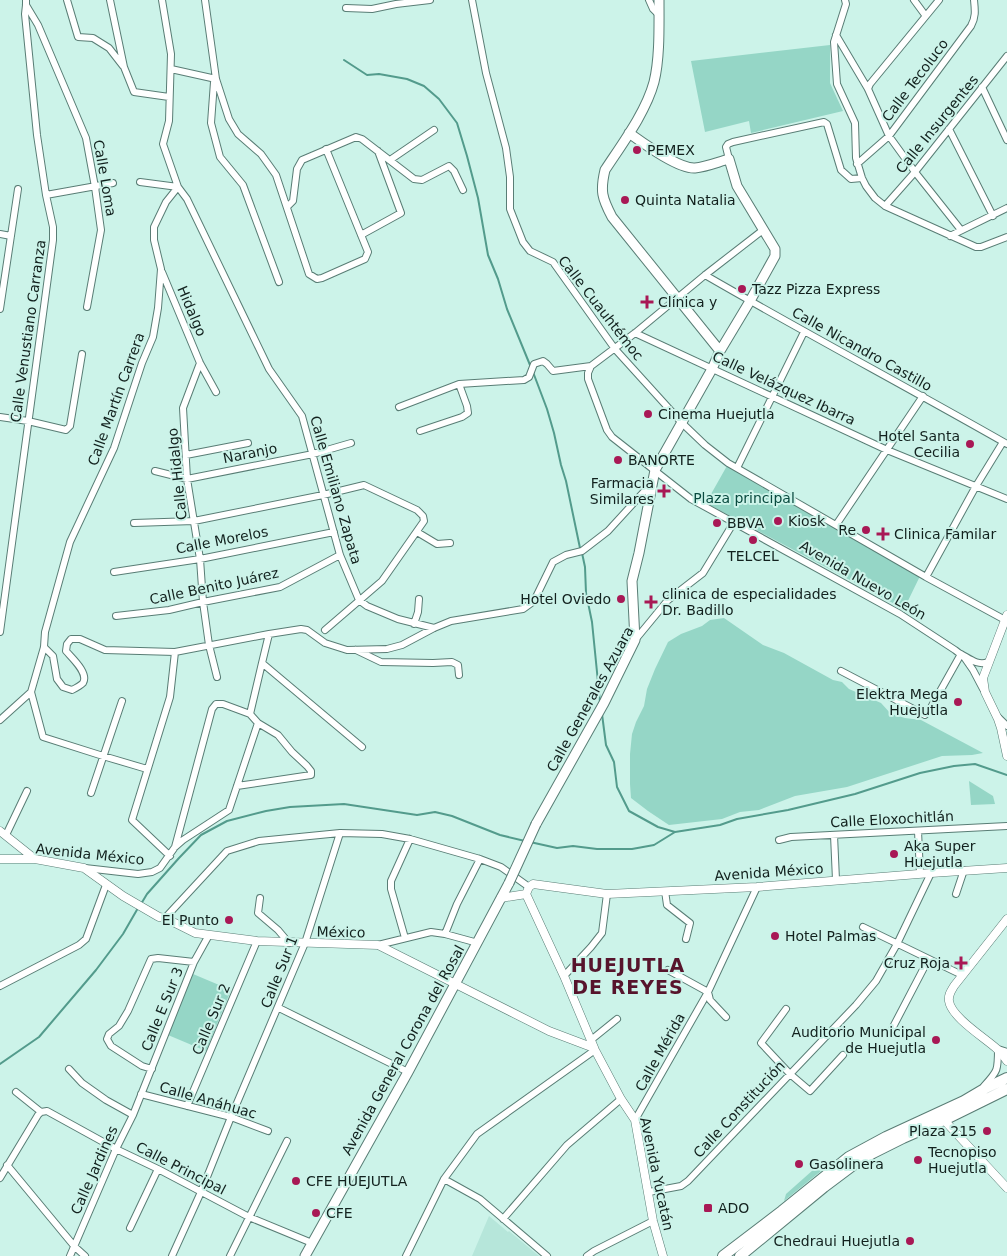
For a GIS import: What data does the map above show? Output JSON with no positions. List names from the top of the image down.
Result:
{
  "streets": {
    "main road": ["Calle Generales Azuara", "Avenida General Corona del Rosal"],
    "street": [
      "Calle Tecoluco",
      "Calle Insurgentes",
      "Calle Loma",
      "Calle Cuauhtémoc",
      "Hidalgo",
      "Calle Venustiano Carranza",
      "Calle Nicandro Castillo",
      "Calle Velázquez Ibarra",
      "Calle Martín Carrera",
      "Naranjo",
      "Calle Hidalgo",
      "Calle Emiliano Zapata",
      "Calle Morelos",
      "Avenida Nuevo León",
      "Calle Benito Juárez",
      "Calle Eloxochitlán",
      "Avenida México",
      "México",
      "Calle Sur 1",
      "Calle E Sur 3",
      "Calle Sur 2",
      "Calle Mérida",
      "Calle Anáhuac",
      "Calle Constitución",
      "Calle Principal",
      "Calle Jardines",
      "Avenida Yucatán"
    ]
  },
  "crossings": [
    ["Calle Loma", "Calle Venustiano Carranza"],
    ["Hidalgo", "Calle Martín Carrera"],
    ["Hidalgo", "Calle Hidalgo"],
    ["Calle Martín Carrera", "Calle Emiliano Zapata"],
    ["Naranjo", "Calle Hidalgo"],
    ["Naranjo", "Calle Emiliano Zapata"],
    ["Calle Hidalgo", "Calle Morelos"],
    ["Calle Hidalgo", "Calle Benito Juárez"],
    ["Calle Emiliano Zapata", "Calle Morelos"],
    ["Calle Emiliano Zapata", "Calle Benito Juárez"],
    ["Avenida Nuevo León", "Calle Generales Azuara"],
    ["Calle Generales Azuara", "Avenida General Corona del Rosal"],
    ["Avenida México", "México"],
    ["Avenida México", "Avenida General Corona del Rosal"],
    ["Avenida México", "Calle Mérida"],
    ["Avenida México", "Calle Constitución"],
    ["Avenida México", "Avenida Yucatán"],
    ["México", "Calle Sur 1"],
    ["México", "Calle E Sur 3"],
    ["México", "Calle Sur 2"],
    ["México", "Avenida General Corona del Rosal"],
    ["México", "Avenida Yucatán"],
    ["Calle Sur 1", "Calle Anáhuac"],
    ["Calle Sur 1", "Calle Principal"],
    ["Calle E Sur 3", "Calle Anáhuac"],
    ["Calle E Sur 3", "Calle Jardines"],
    ["Calle Sur 2", "Calle Anáhuac"],
    ["Avenida General Corona del Rosal", "Calle Principal"],
    ["Calle Mérida", "Avenida Yucatán"],
    ["Calle Anáhuac", "Calle Jardines"],
    ["Calle Constitución", "Avenida Yucatán"],
    ["Calle Principal", "Calle Jardines"]
  ],
  "districts": ["HUEJUTLA DE REYES"],
  "parks": ["Plaza principal"],
  "places": {
    "other": [
      "PEMEX",
      "Quinta Natalia",
      "Tazz Pizza Express",
      "Cinema Huejutla",
      "Hotel Santa Cecilia",
      "BANORTE",
      "Kiosk",
      "BBVA",
      "Re",
      "TELCEL",
      "Hotel Oviedo",
      "Elektra Mega Huejutla",
      "Aka Super Huejutla",
      "El Punto",
      "Hotel Palmas",
      "Auditorio Municipal de Huejutla",
      "Plaza 215",
      "Tecnopiso Huejutla",
      "Gasolinera",
      "CFE HUEJUTLA",
      "CFE",
      "Chedraui Huejutla"
    ],
    "health": [
      "Clínica y",
      "Farmacia Similares",
      "Clinica Familar",
      "clinica de especialidades Dr. Badillo",
      "Cruz Roja"
    ],
    "transit": ["ADO"]
  }
}
